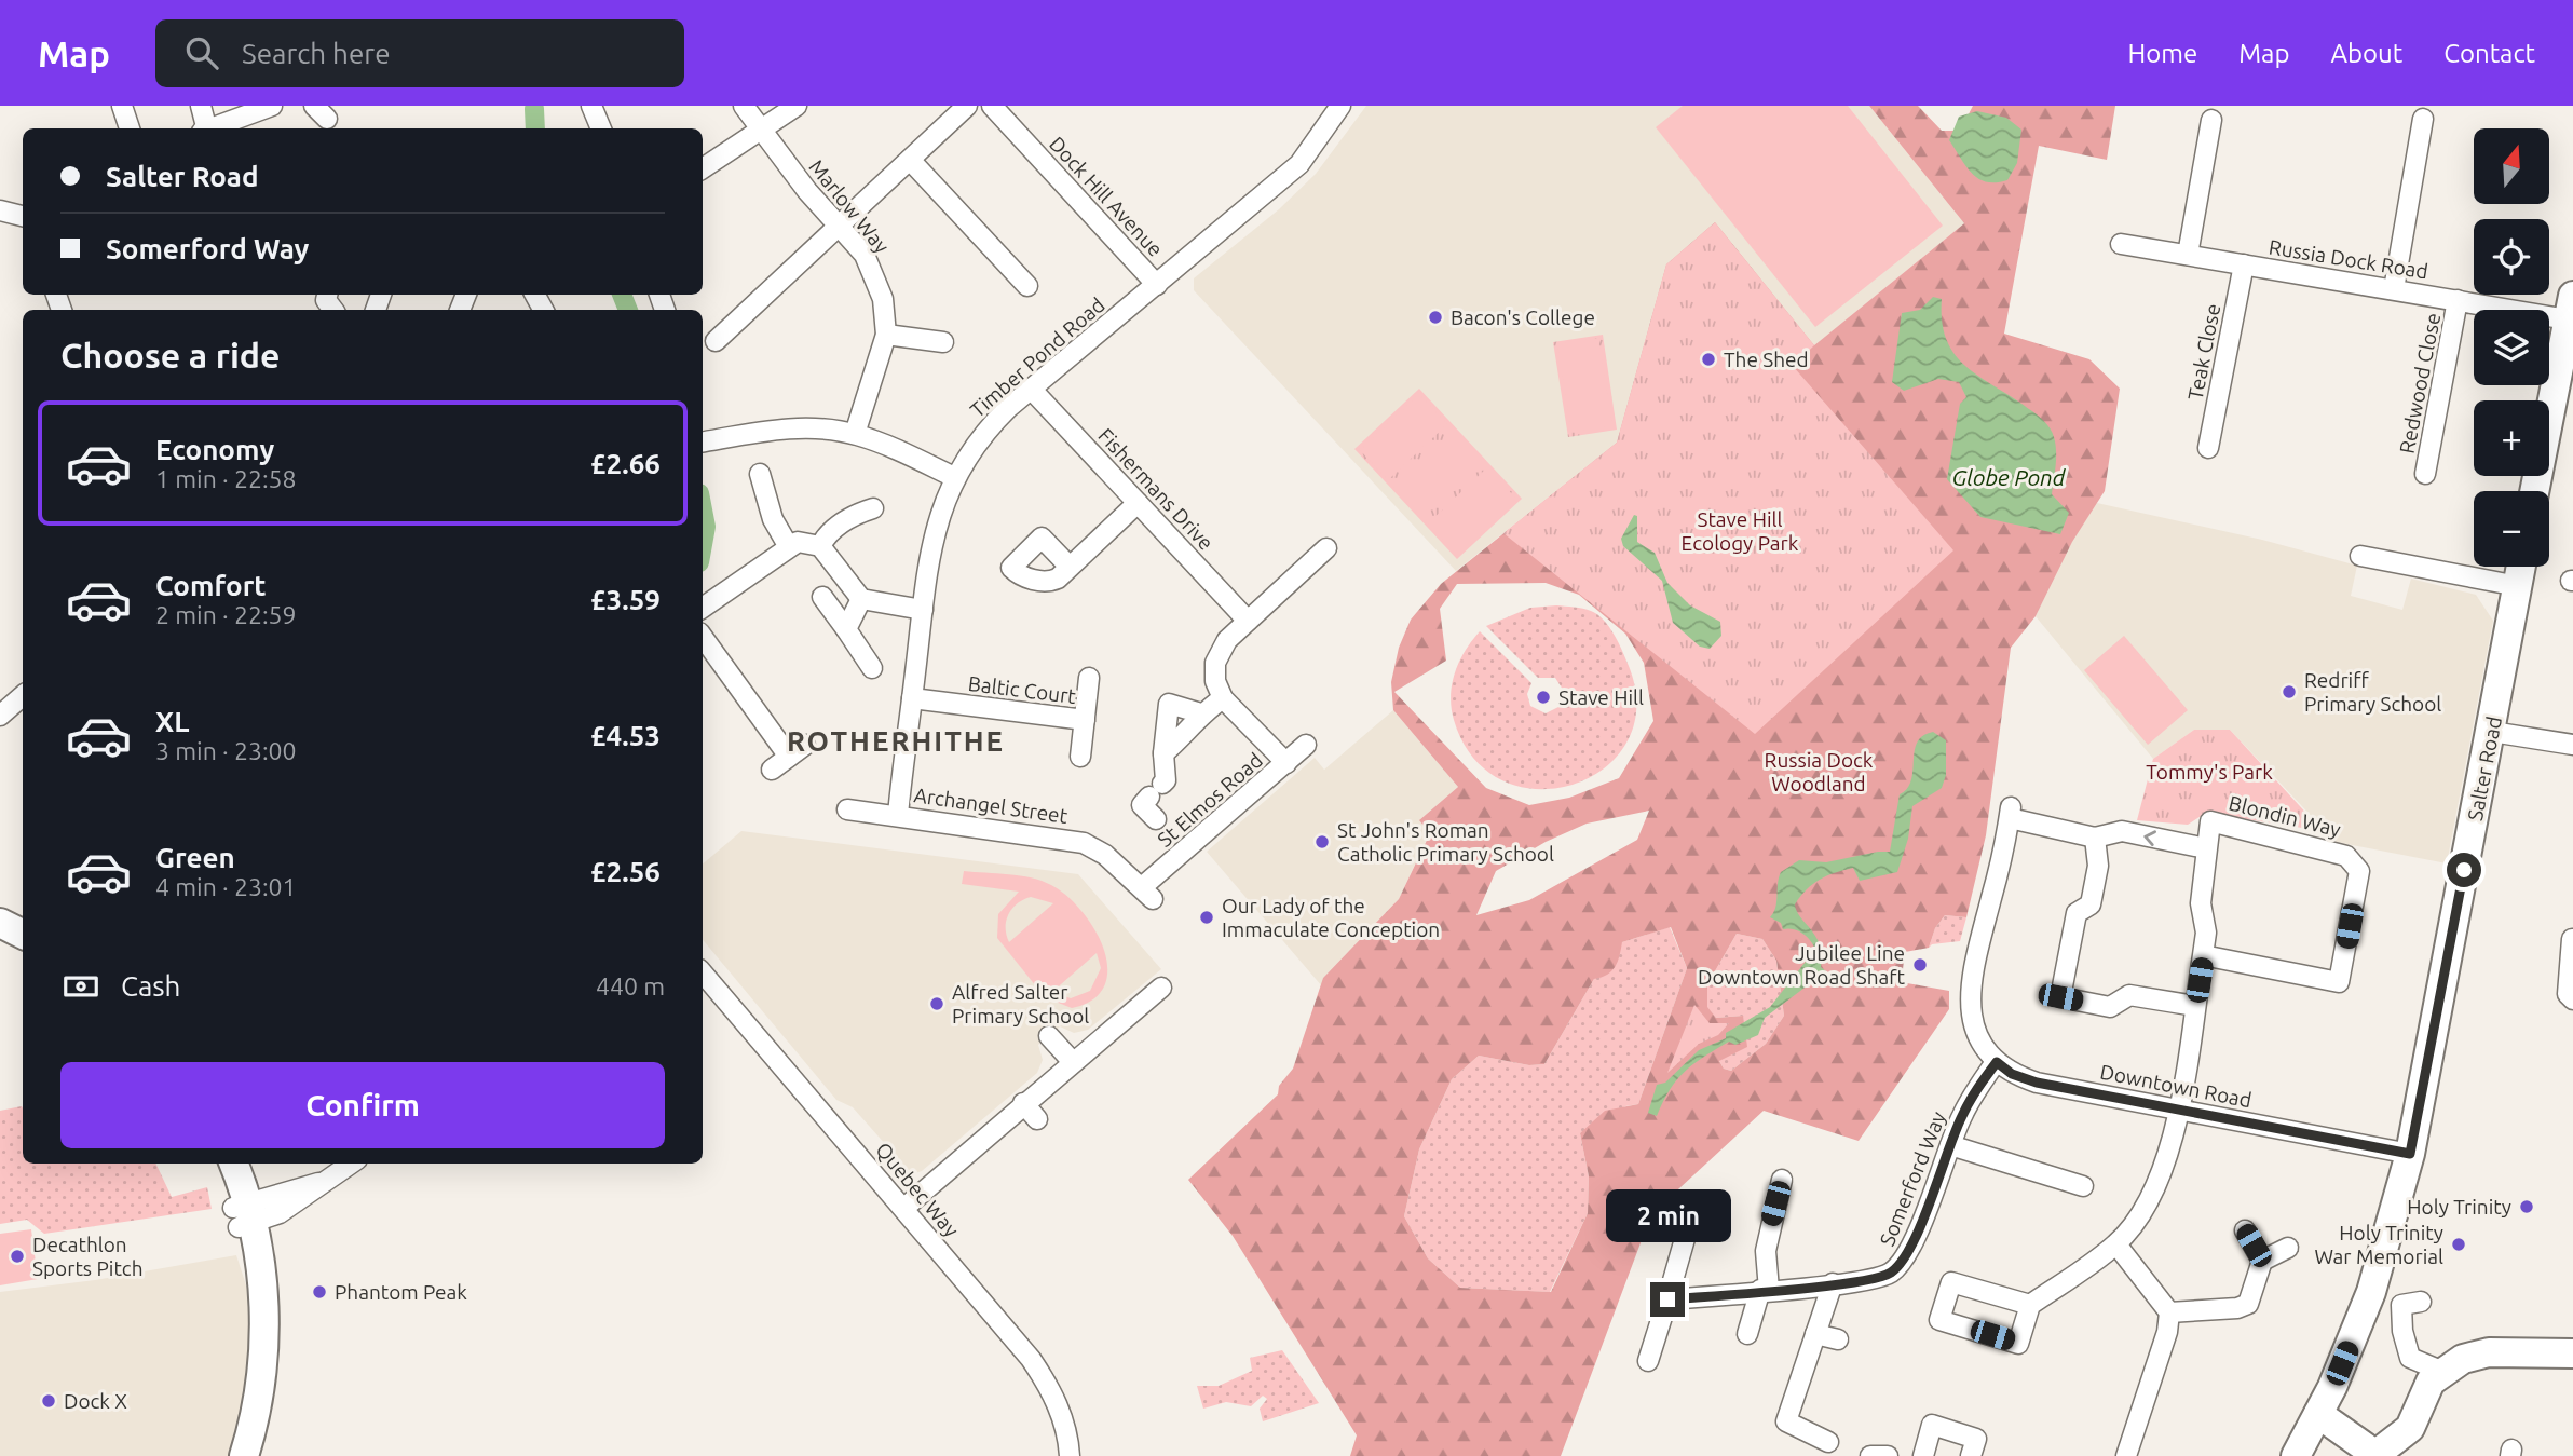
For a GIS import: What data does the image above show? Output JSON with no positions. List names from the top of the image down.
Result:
{
  "streets": {
    "main road": ["Salter Road"],
    "street": [
      "Dock Hill Avenue",
      "Marlow Way",
      "Russia Dock Road",
      "Teak Close",
      "Timber Pond Road",
      "Redwood Close",
      "Fishermans Drive",
      "Baltic Court",
      "St Elmos Road",
      "Archangel Street",
      "Blondin Way",
      "Downtown Road",
      "Somerford Way",
      "Quebec Way"
    ]
  },
  "crossings": [
    ["Dock Hill Avenue", "Timber Pond Road"],
    ["Russia Dock Road", "Teak Close"],
    ["Russia Dock Road", "Redwood Close"],
    ["Timber Pond Road", "Fishermans Drive"],
    ["Timber Pond Road", "Baltic Court"],
    ["Timber Pond Road", "Archangel Street"],
    ["Salter Road", "Downtown Road"],
    ["St Elmos Road", "Archangel Street"],
    ["Blondin Way", "Downtown Road"],
    ["Downtown Road", "Somerford Way"]
  ],
  "districts": ["ROTHERHITHE"],
  "water": ["Globe Pond"],
  "parks": ["Stave Hill Ecology Park", "Russia Dock Woodland", "Tommy's Park"],
  "places": [
    "Bacon's College",
    "The Shed",
    "Redriff Primary School",
    "Stave Hill",
    "St John's Roman Catholic Primary School",
    "Our Lady of the Immaculate Conception",
    "Jubilee Line Downtown Road Shaft",
    "Alfred Salter Primary School",
    "Holy Trinity",
    "Holy Trinity War Memorial",
    "Decathlon Sports Pitch",
    "Phantom Peak",
    "Dock X"
  ],
  "north": "top",
  "page": {
    "header": "Map",
    "search": "Search here",
    "nav": [
      "Home",
      "Map",
      "About",
      "Contact"
    ],
    "map_buttons": ["+", "−"],
    "banner": ["Salter Road", "Somerford Way"],
    "heading": "Choose a ride",
    "list": [
      {
        "name": "Economy",
        "note": "1 min · 22:58",
        "value": "£2.66"
      },
      {
        "name": "Comfort",
        "note": "2 min · 22:59",
        "value": "£3.59"
      },
      {
        "name": "XL",
        "note": "3 min · 23:00",
        "value": "£4.53"
      },
      {
        "name": "Green",
        "note": "4 min · 23:01",
        "value": "£2.56"
      }
    ],
    "pay": ["Cash", "440 m"],
    "buttons": "Confirm",
    "bubble": "2 min"
  }
}
